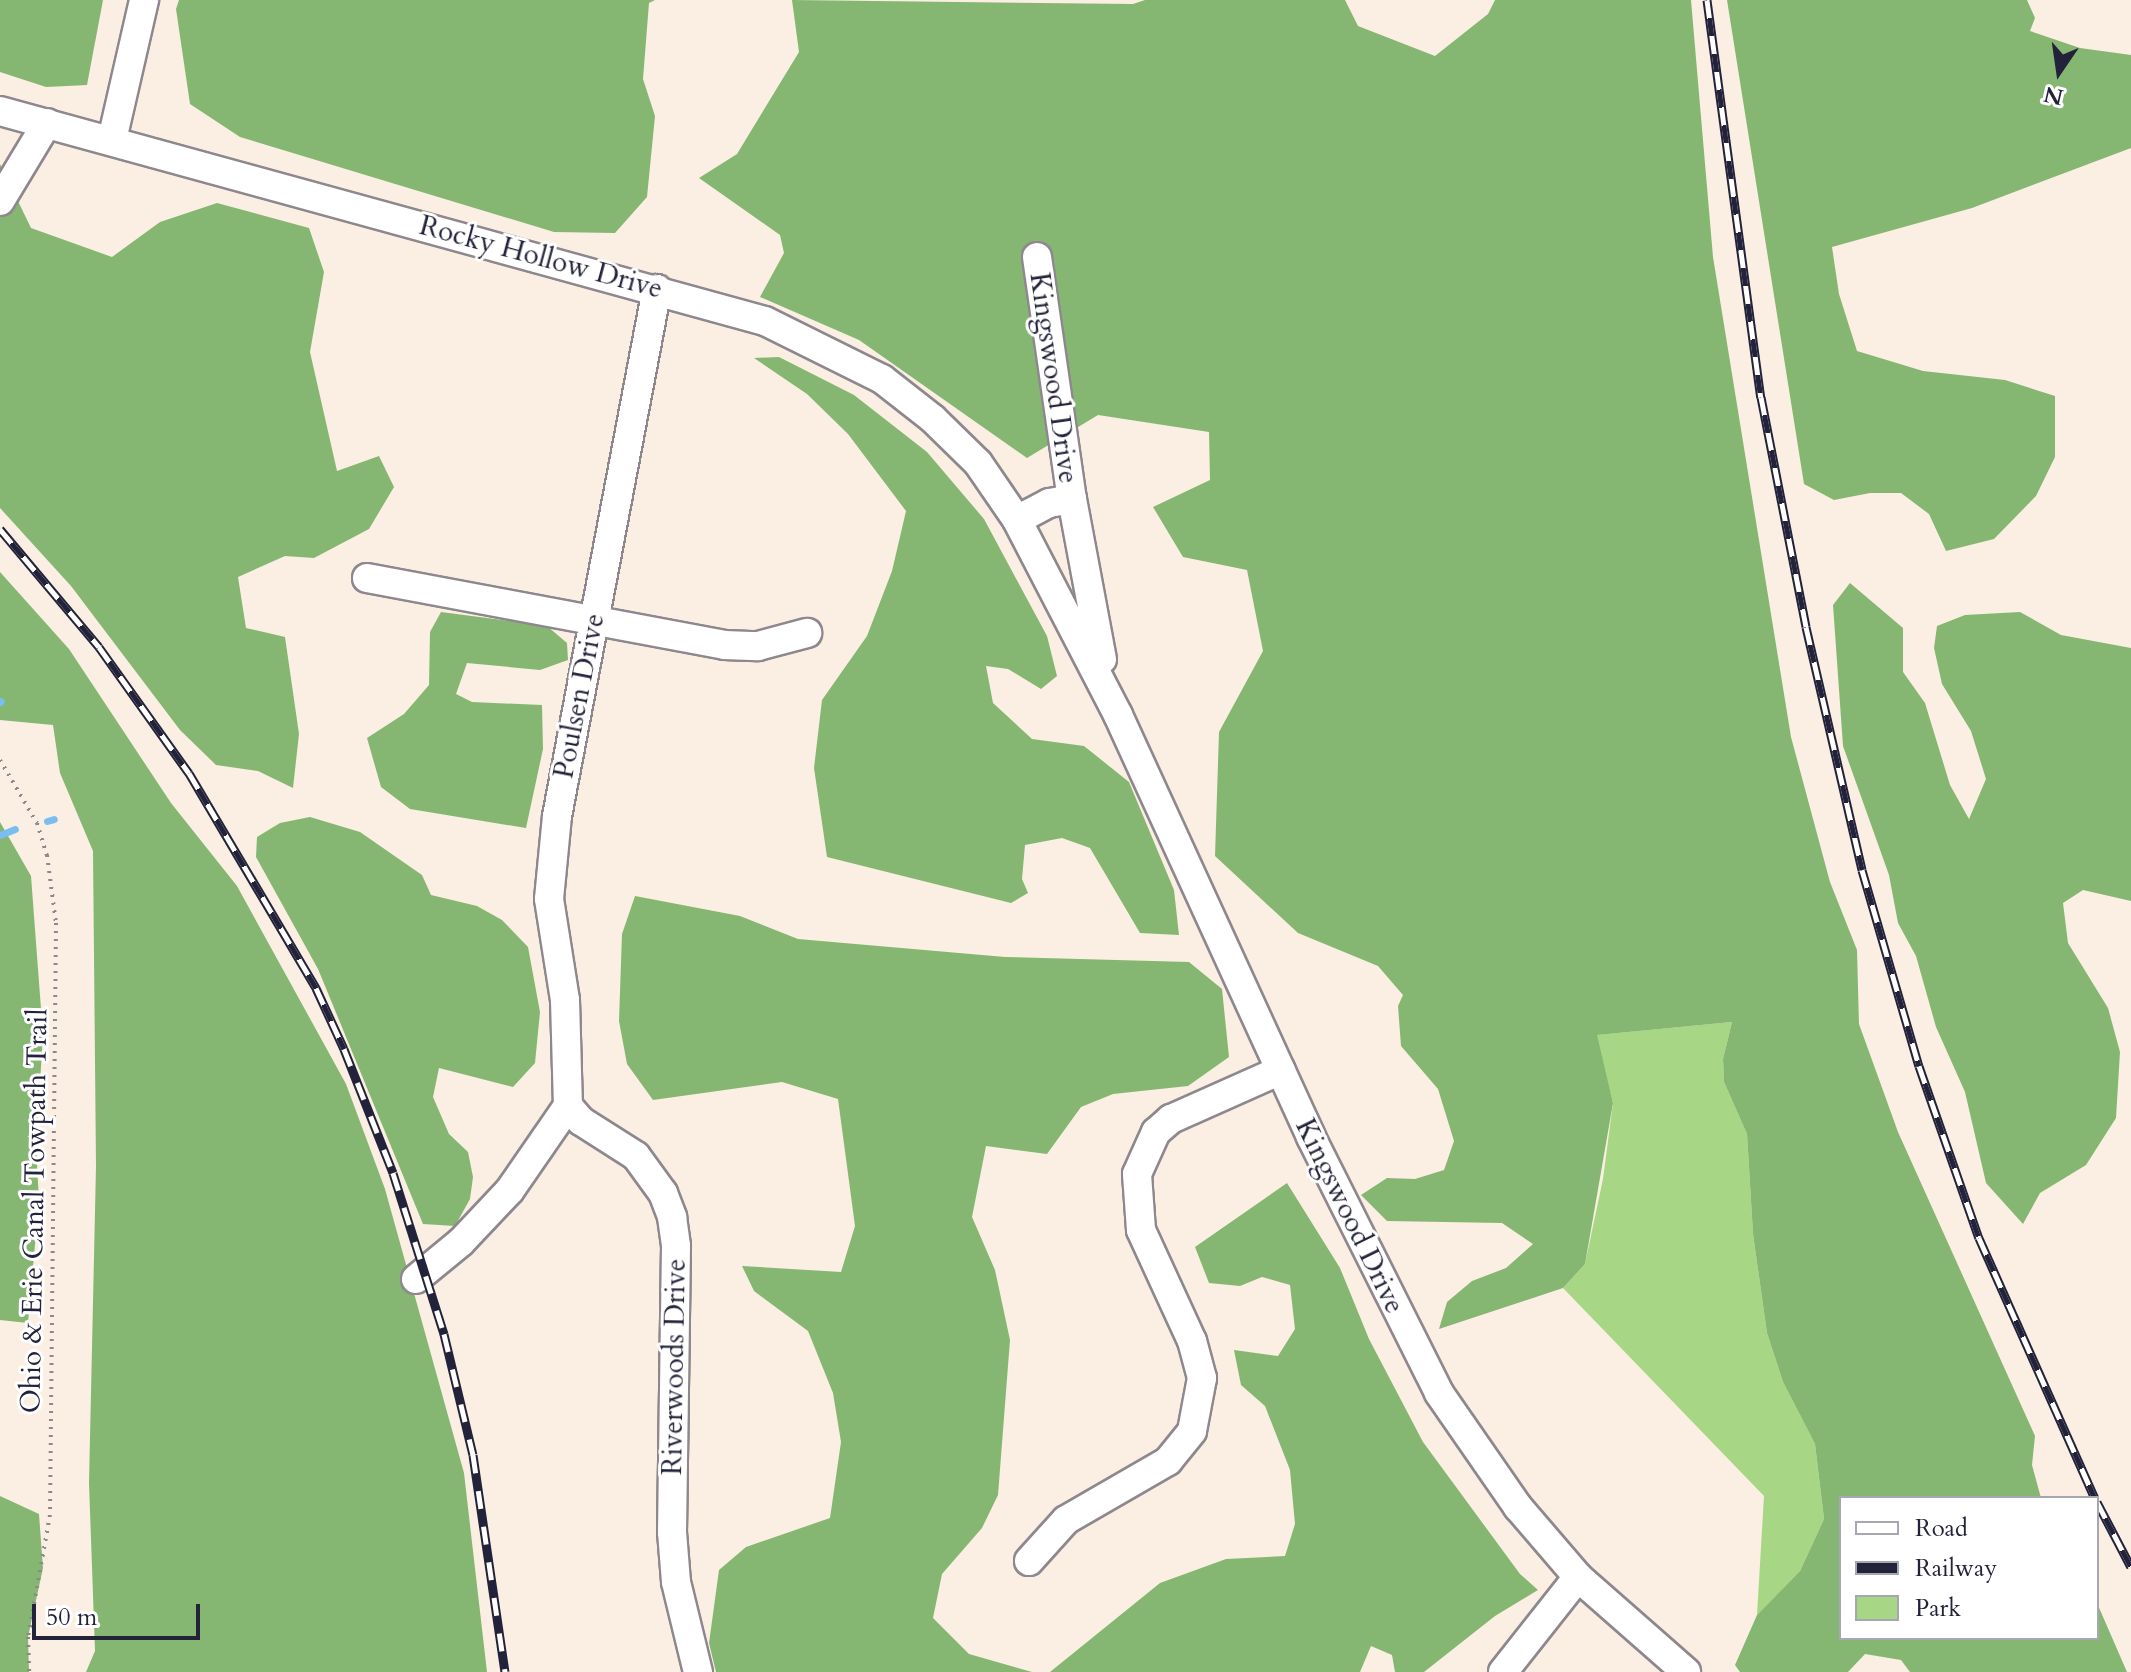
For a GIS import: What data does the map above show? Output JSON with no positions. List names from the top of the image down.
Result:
{
  "streets": {
    "street": [
      "Rocky Hollow Drive",
      "Kingswood Drive",
      "Poulsen Drive",
      "Riverwoods Drive"
    ],
    "path": ["Ohio & Erie Canal Towpath Trail"]
  },
  "crossings": [
    ["Rocky Hollow Drive", "Kingswood Drive"],
    ["Rocky Hollow Drive", "Poulsen Drive"],
    ["Poulsen Drive", "Riverwoods Drive"]
  ],
  "legend": ["Road", "Railway", "Park"],
  "scale_bar": "50 m",
  "north": "bottom"
}
